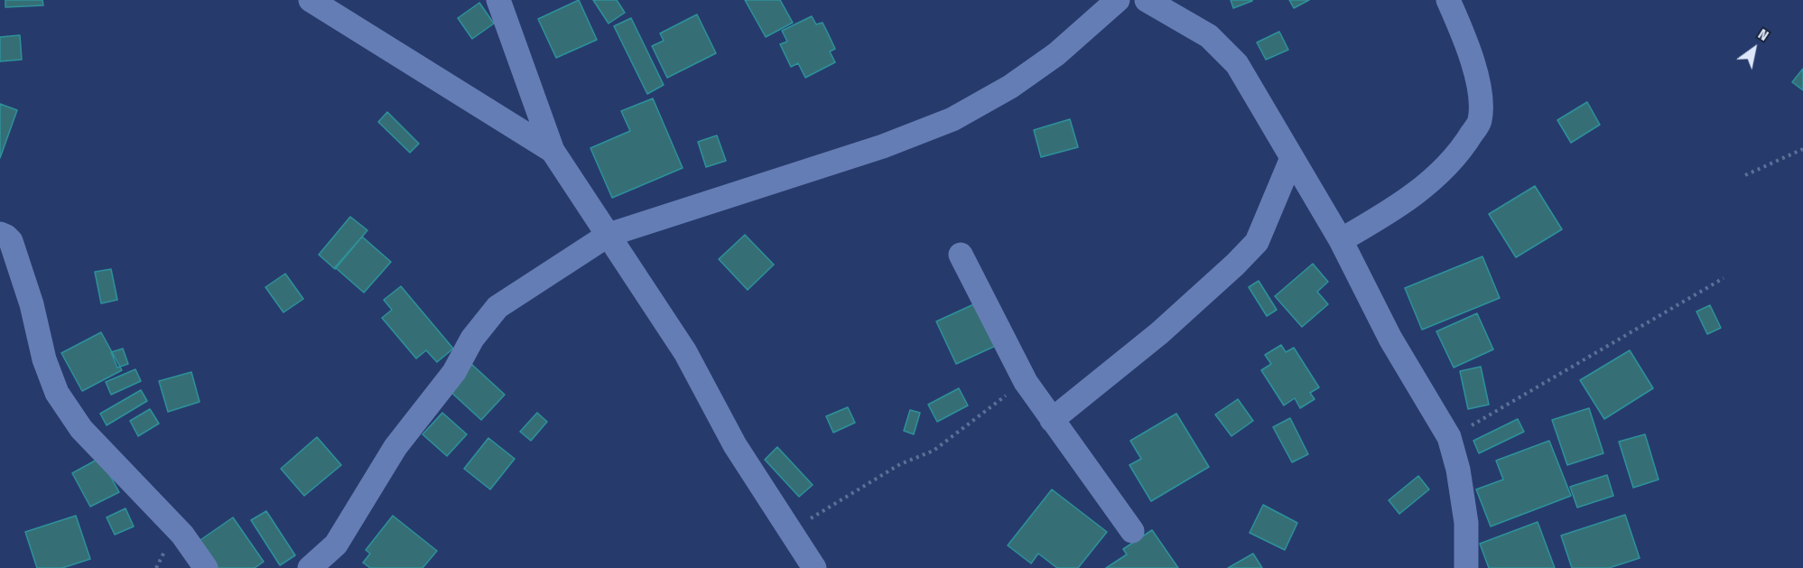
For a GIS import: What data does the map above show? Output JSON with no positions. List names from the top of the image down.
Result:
{
  "north": "top right"
}
